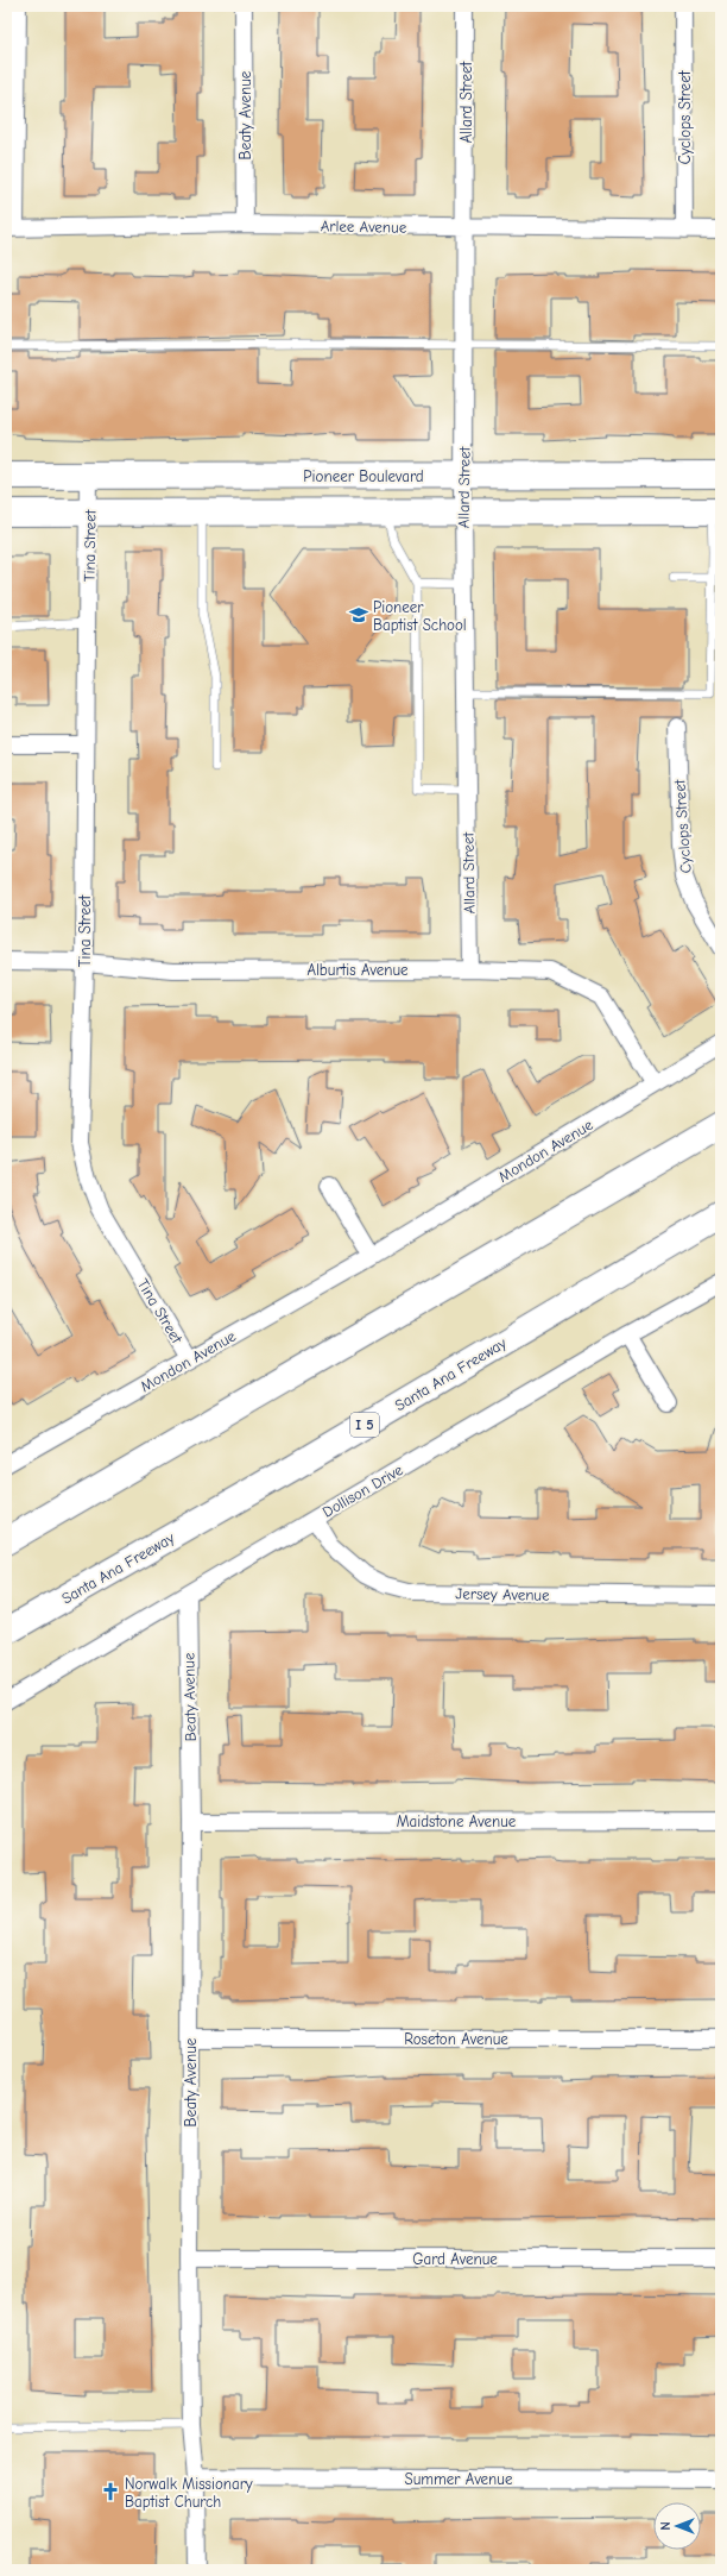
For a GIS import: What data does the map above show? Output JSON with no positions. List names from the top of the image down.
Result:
{
  "streets": {
    "main road": ["Pioneer Boulevard", "Santa Ana Freeway", "I 5"],
    "street": [
      "Allard Street",
      "Beaty Avenue",
      "Cyclops Street",
      "Arlee Avenue",
      "Tina Street",
      "Alburtis Avenue",
      "Mondon Avenue",
      "Dollison Drive",
      "Jersey Avenue",
      "Maidstone Avenue",
      "Roseton Avenue",
      "Gard Avenue",
      "Summer Avenue"
    ]
  },
  "crossings": [
    ["Allard Street", "Arlee Avenue"],
    ["Allard Street", "Pioneer Boulevard"],
    ["Allard Street", "Alburtis Avenue"],
    ["Beaty Avenue", "Arlee Avenue"],
    ["Beaty Avenue", "Dollison Drive"],
    ["Beaty Avenue", "Maidstone Avenue"],
    ["Beaty Avenue", "Roseton Avenue"],
    ["Beaty Avenue", "Gard Avenue"],
    ["Beaty Avenue", "Summer Avenue"],
    ["Cyclops Street", "Arlee Avenue"],
    ["Pioneer Boulevard", "Tina Street"],
    ["Tina Street", "Alburtis Avenue"],
    ["Tina Street", "Mondon Avenue"],
    ["Alburtis Avenue", "Mondon Avenue"],
    ["Dollison Drive", "Jersey Avenue"]
  ],
  "places": {
    "school or university": ["Pioneer Baptist School"],
    "church": ["Norwalk Missionary Baptist Church"]
  },
  "north": "left"
}
